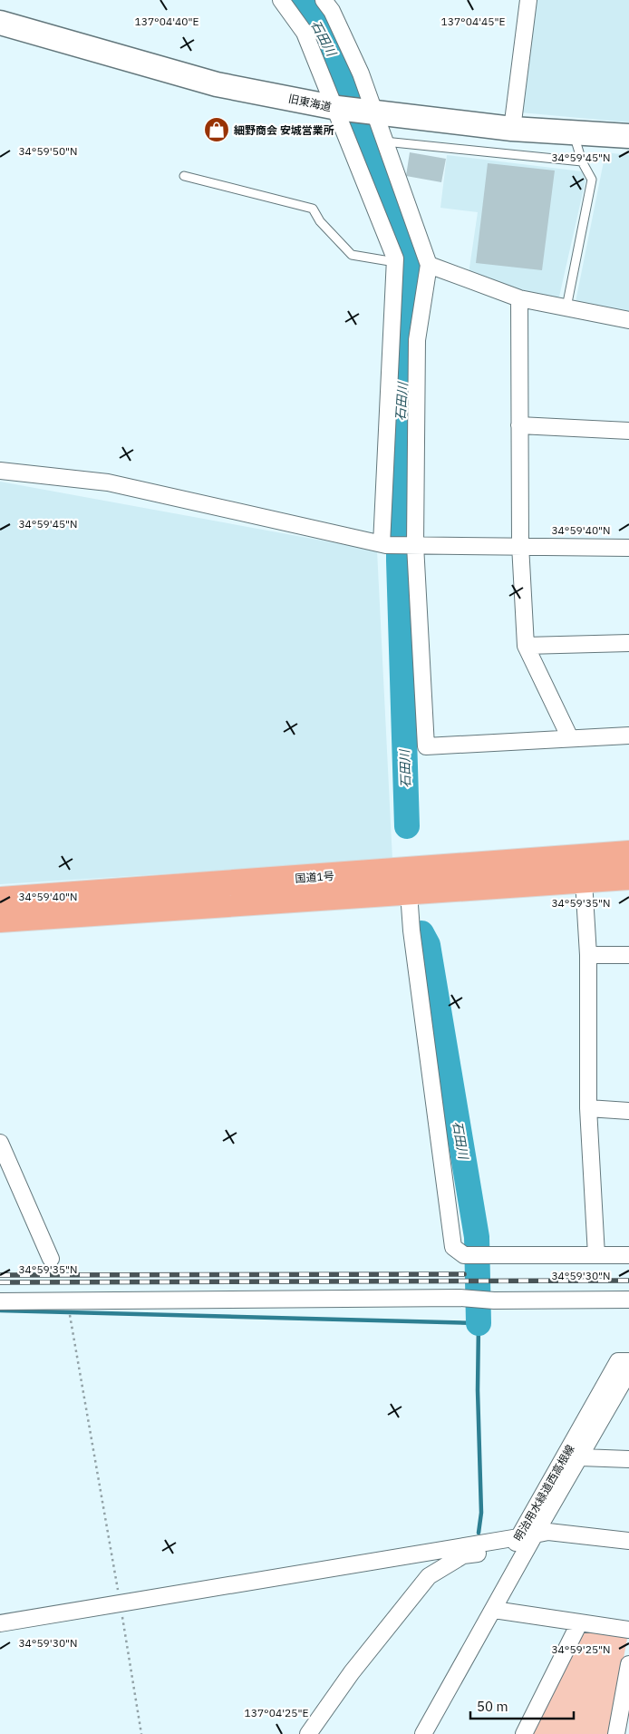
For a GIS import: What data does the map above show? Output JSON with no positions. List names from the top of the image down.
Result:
{
  "streets": {
    "highway": ["国道1号"],
    "street": ["旧東海道", "明治用水緑道西高根線"]
  },
  "water": ["石田川"],
  "places": {
    "shop": ["細野商会 安城営業所"]
  },
  "scale_bar": "50 m",
  "coordinates": [
    "137°04'40\"E",
    "137°04'45\"E",
    "34°59'50\"N",
    "34°59'45\"N",
    "34°59'40\"N",
    "34°59'35\"N",
    "34°59'30\"N",
    "34°59'25\"N",
    "137°04'25\"E"
  ]
}
